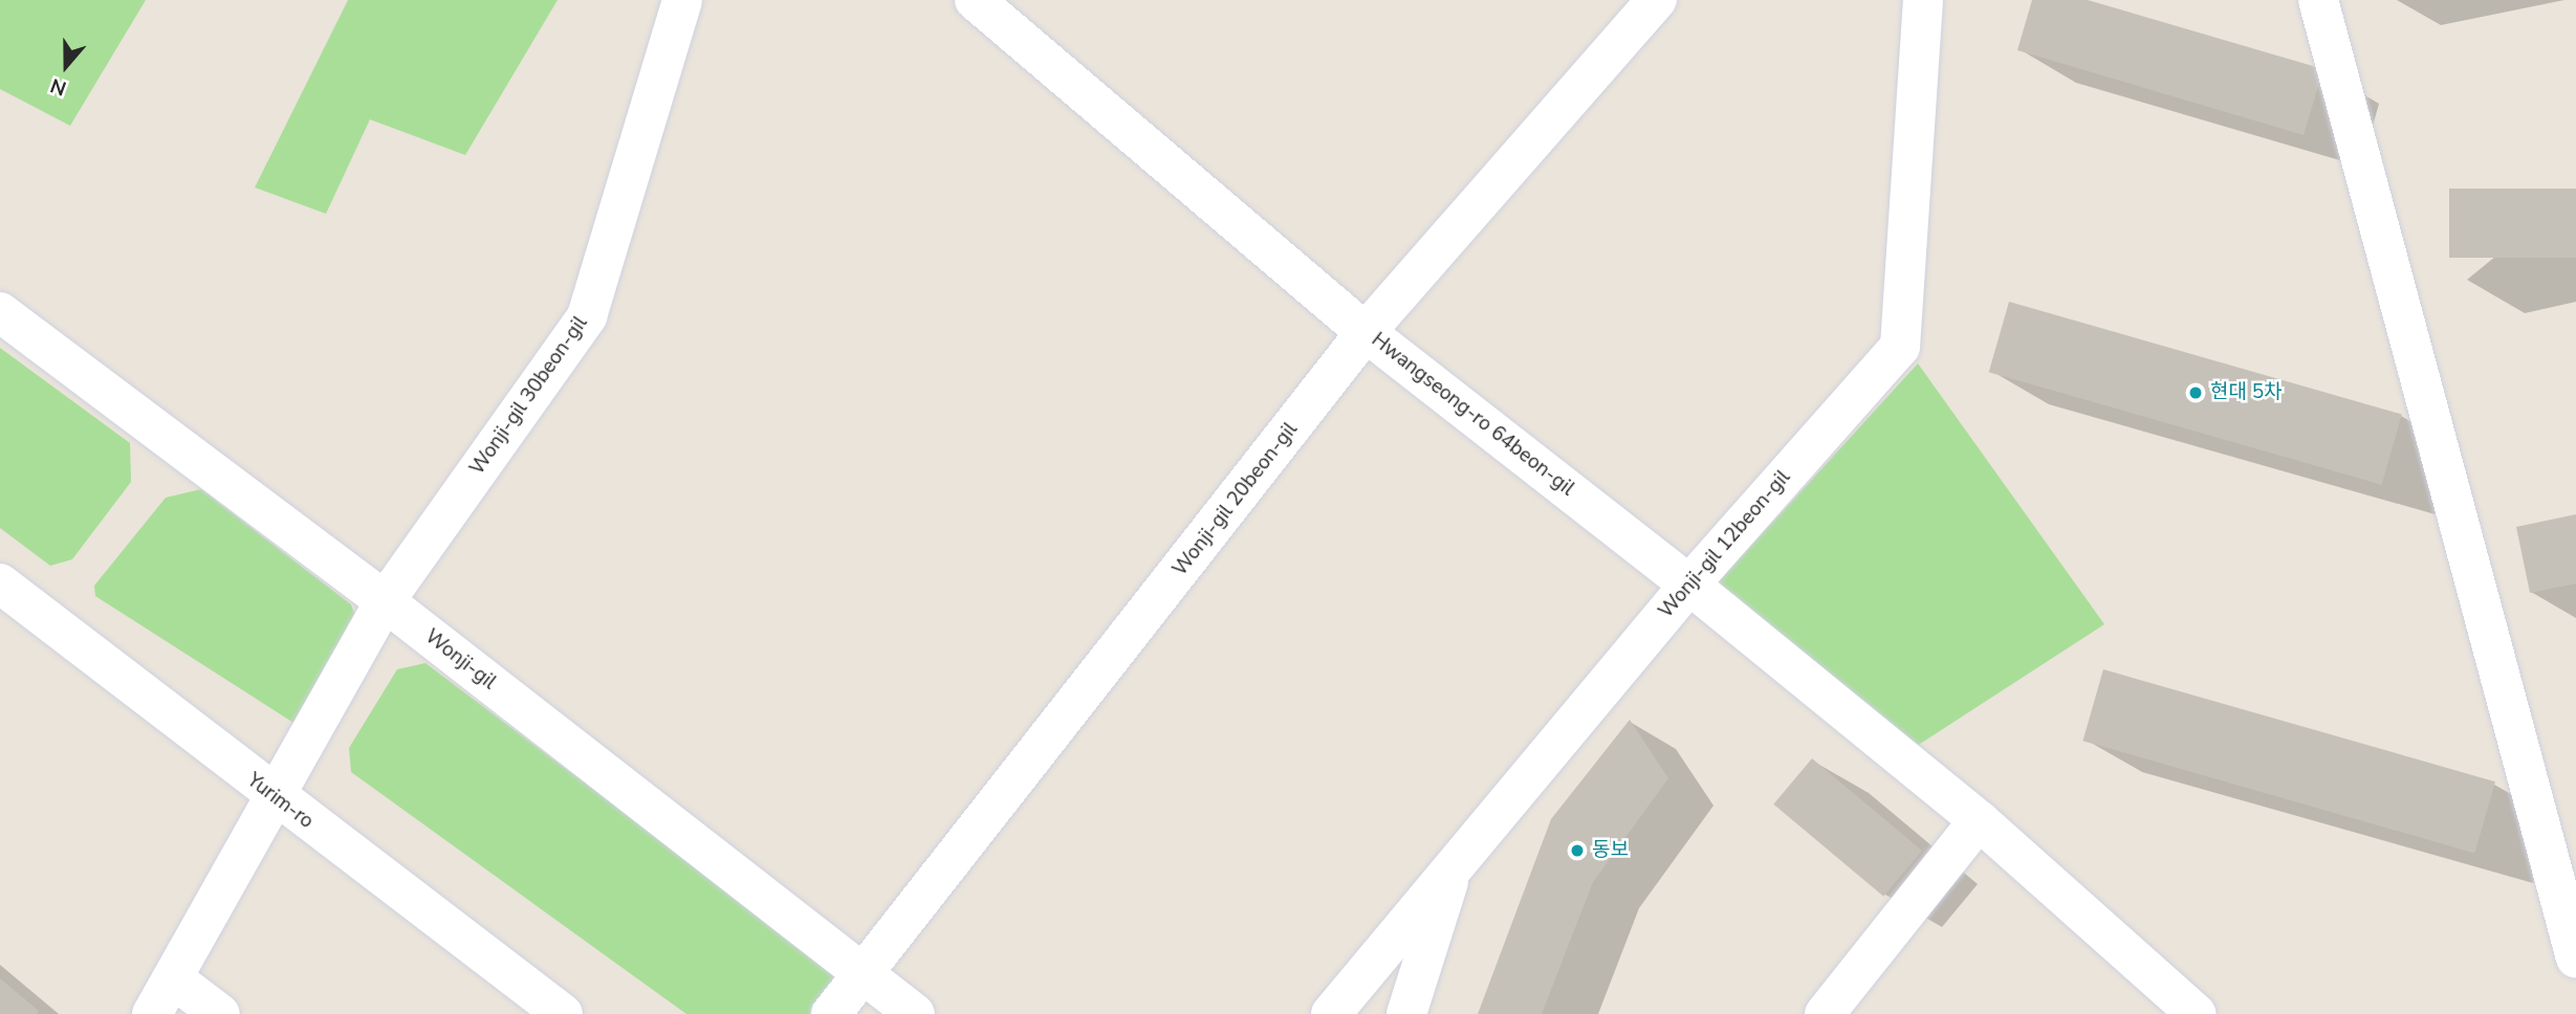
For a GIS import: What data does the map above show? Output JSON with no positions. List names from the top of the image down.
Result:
{
  "streets": {
    "street": [
      "Wonji-gil 30beon-gil",
      "Hwangseong-ro 64beon-gil",
      "Wonji-gil 20beon-gil",
      "Wonji-gil 12beon-gil",
      "Wonji-gil",
      "Yurim-ro"
    ]
  },
  "crossings": [
    ["Wonji-gil 30beon-gil", "Wonji-gil"],
    ["Wonji-gil 30beon-gil", "Yurim-ro"],
    ["Hwangseong-ro 64beon-gil", "Wonji-gil 20beon-gil"],
    ["Hwangseong-ro 64beon-gil", "Wonji-gil 12beon-gil"],
    ["Wonji-gil 20beon-gil", "Wonji-gil"]
  ],
  "places": ["현대 5차", "동보"],
  "north": "bottom"
}
